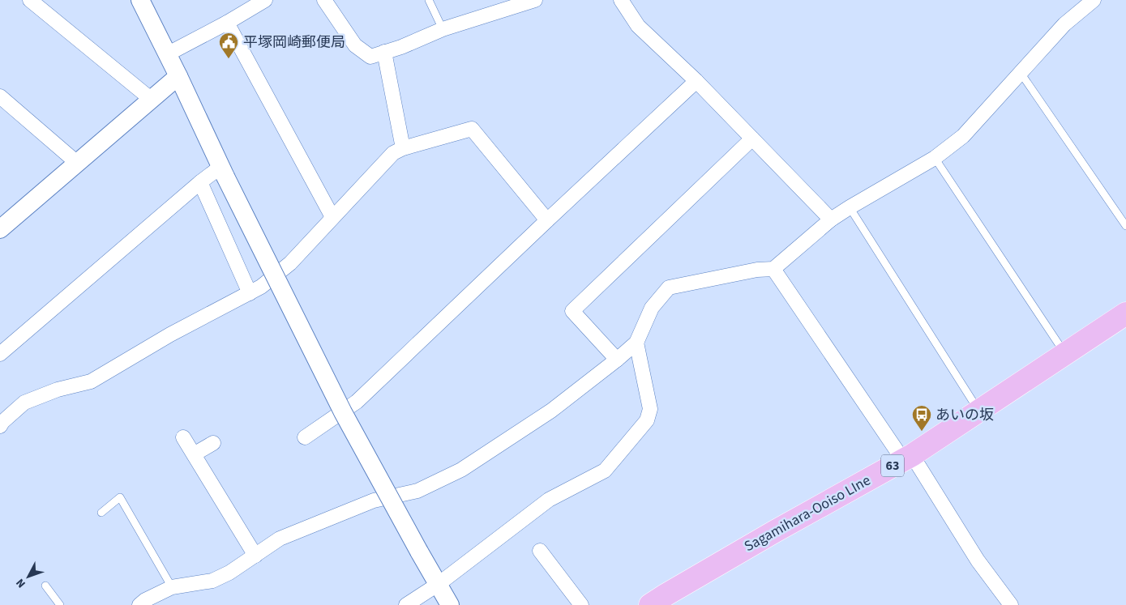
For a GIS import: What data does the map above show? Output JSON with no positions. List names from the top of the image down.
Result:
{
  "streets": {
    "main road": ["63", "Sagamihara-Ooiso LIne"]
  },
  "places": {
    "public building": ["平塚岡崎郵便局"],
    "bus stop": ["あいの坂"]
  },
  "north": "bottom left"
}
